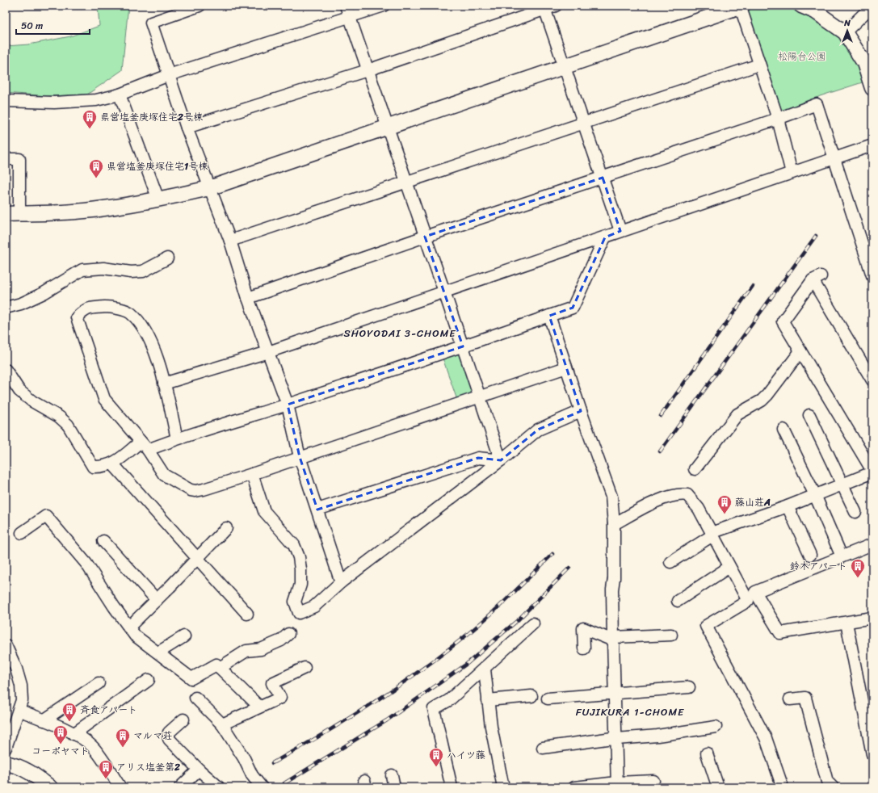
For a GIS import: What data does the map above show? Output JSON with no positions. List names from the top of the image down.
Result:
{
  "districts": ["SHOYODAI 3-CHOME", "FUJIKURA 1-CHOME"],
  "parks": ["松陽台公園"],
  "places": {
    "building": [
      "県営塩釜庚塚住宅2号棟",
      "県営塩釜庚塚住宅1号棟",
      "藤山荘A",
      "鈴木アパート",
      "斉食アパート",
      "コーポヤマト",
      "マルマ荘",
      "ハイツ藤",
      "アリス塩釜第2"
    ]
  },
  "scale_bar": "50 m",
  "north": "top"
}
